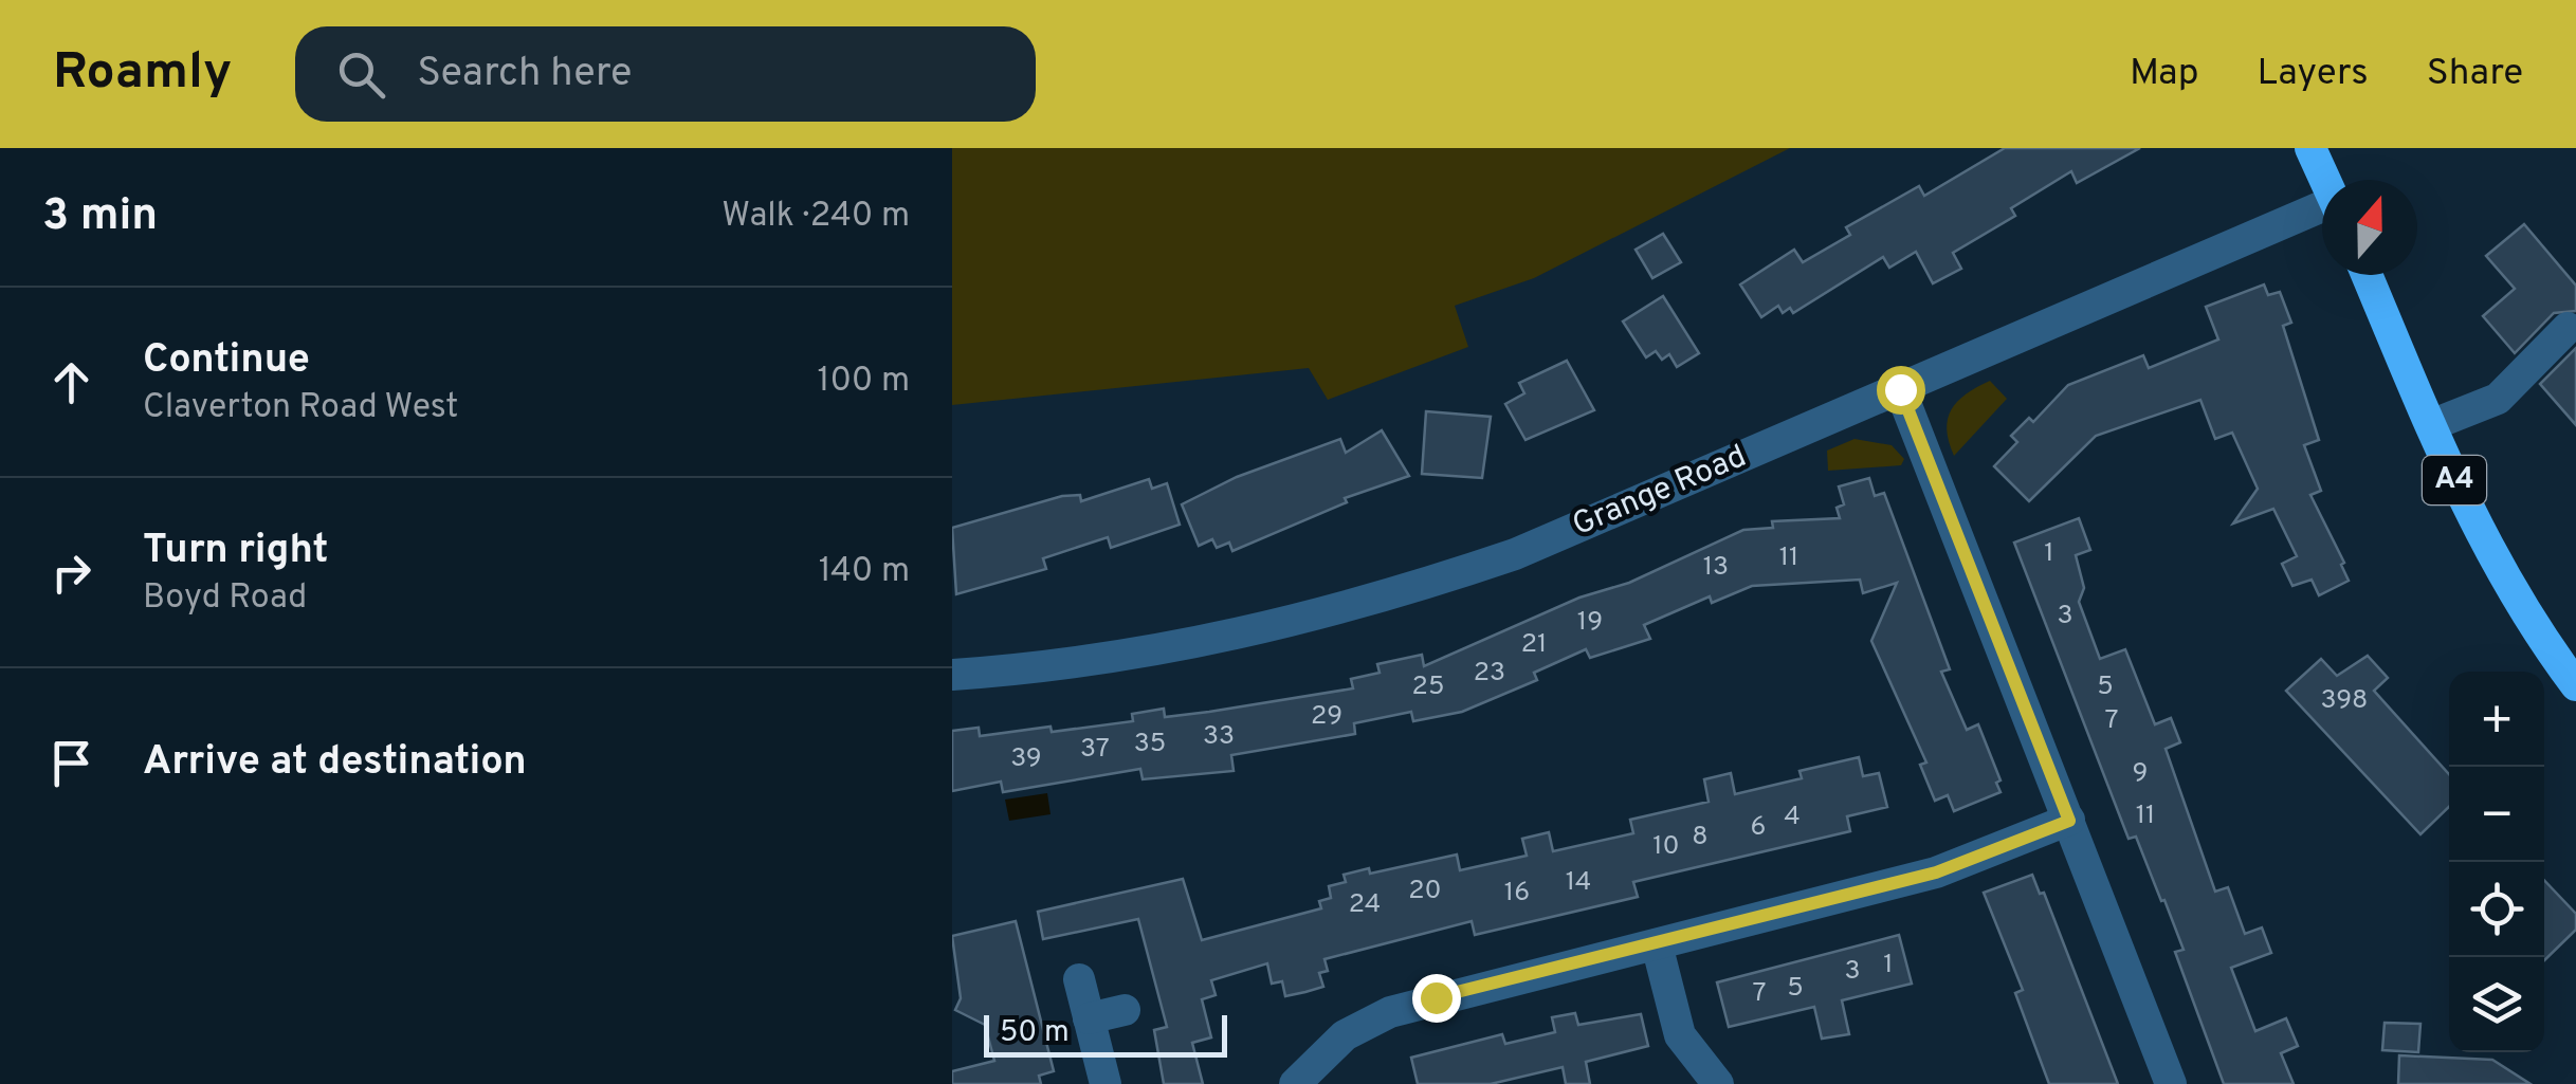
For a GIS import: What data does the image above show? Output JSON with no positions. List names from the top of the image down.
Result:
{
  "streets": {
    "highway": ["A4"],
    "street": ["Grange Road"]
  },
  "house_numbers": [
    "1",
    "11",
    "13",
    "3",
    "19",
    "21",
    "23",
    "25",
    "5",
    "398",
    "29",
    "7",
    "33",
    "35",
    "37",
    "39",
    "9",
    "11",
    "4",
    "6",
    "8",
    "10",
    "14",
    "20",
    "16",
    "24",
    "1",
    "3",
    "5",
    "7"
  ],
  "scale_bar": "50 m",
  "north": "top",
  "page": {
    "header": "Roamly",
    "search": "Search here",
    "nav": ["Map", "Layers", "Share"],
    "heading": ["3 min", "Walk · 240 m"],
    "list": [
      ["Continue", "Claverton Road West", "100 m"],
      ["Turn right", "Boyd Road", "140 m"],
      "Arrive at destination"
    ],
    "map_buttons": ["+", "−"],
    "scale": "50 m"
  }
}
